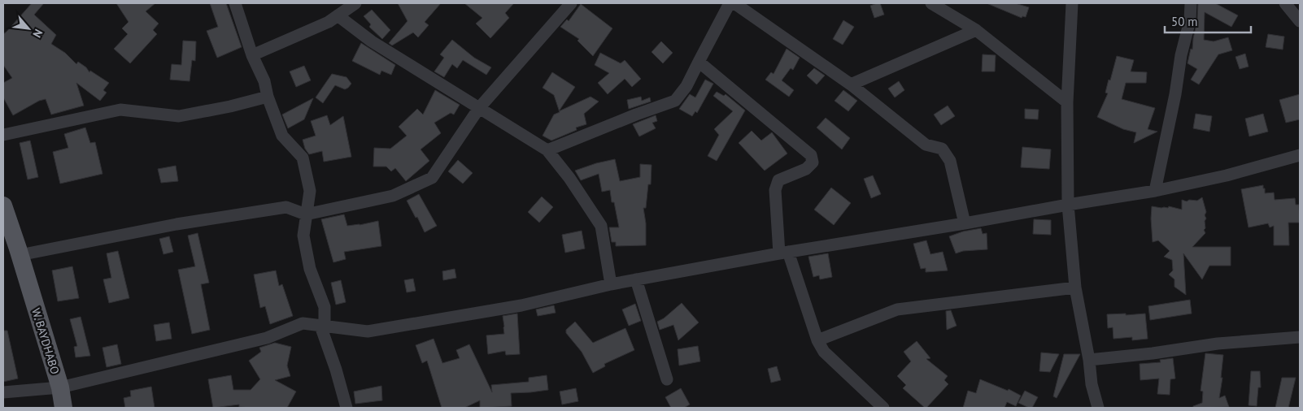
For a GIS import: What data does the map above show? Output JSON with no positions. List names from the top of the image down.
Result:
{
  "streets": {
    "main road": ["W. BAYDHABO"]
  },
  "scale_bar": "50 m",
  "north": "bottom right"
}
